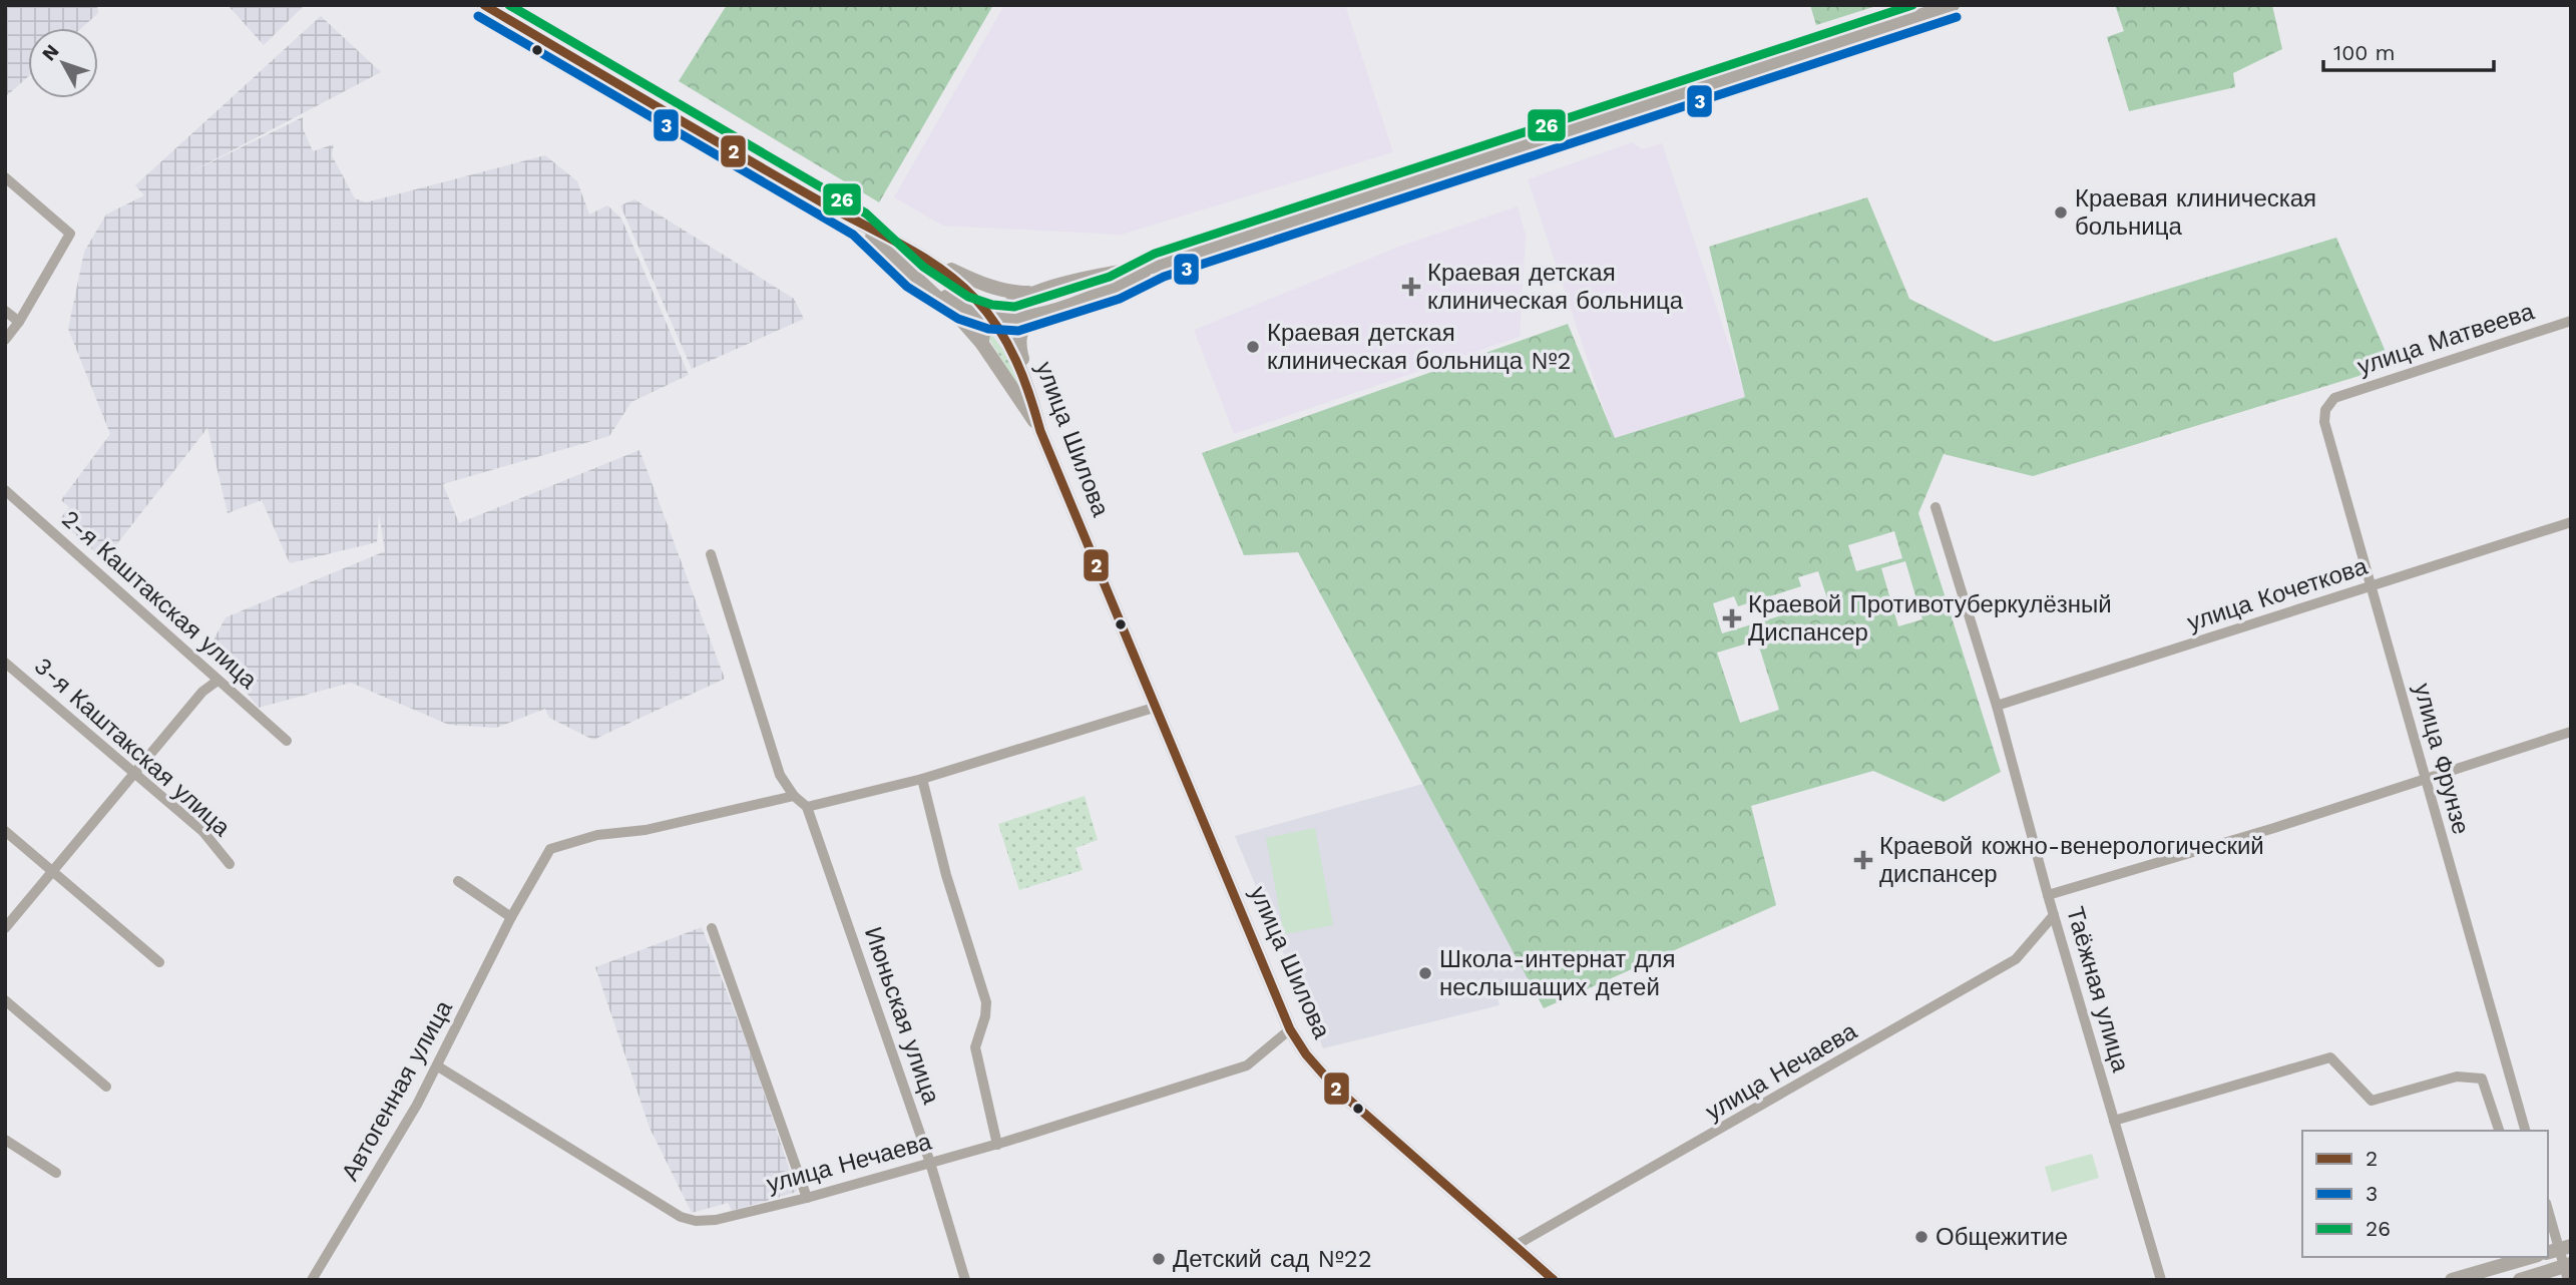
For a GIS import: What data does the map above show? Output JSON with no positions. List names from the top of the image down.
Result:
{
  "streets": {
    "main road": ["улица Шилова"],
    "street": [
      "улица Матвеева",
      "улица Кочеткова",
      "2-я Каштакская улица",
      "3-я Каштакская улица",
      "улица Фрунзе",
      "Таёжная улица",
      "Июньская улица",
      "улица Нечаева",
      "Автогенная улица"
    ]
  },
  "crossings": [
    ["улица Матвеева", "улица Фрунзе"],
    ["улица Шилова", "улица Нечаева"],
    ["улица Кочеткова", "улица Фрунзе"],
    ["улица Кочеткова", "Таёжная улица"],
    ["Таёжная улица", "улица Нечаева"],
    ["Июньская улица", "улица Нечаева"],
    ["улица Нечаева", "Автогенная улица"]
  ],
  "places": {
    "other": [
      "Краевая клиническая больница",
      "Краевая детская клиническая больница №2",
      "Школа-интернат для неслышащих детей",
      "Общежитие",
      "Детский сад №22"
    ],
    "health": ["Краевая детская клиническая больница", "Краевой Противотуберкулёзный Диспансер", "Краевой кожно-венерологический диспансер"]
  },
  "lines": ["transit line 2", "transit line 26", "transit line 3"],
  "legend": ["2", "3", "26"],
  "scale_bar": "100 m",
  "north": "top left"
}
